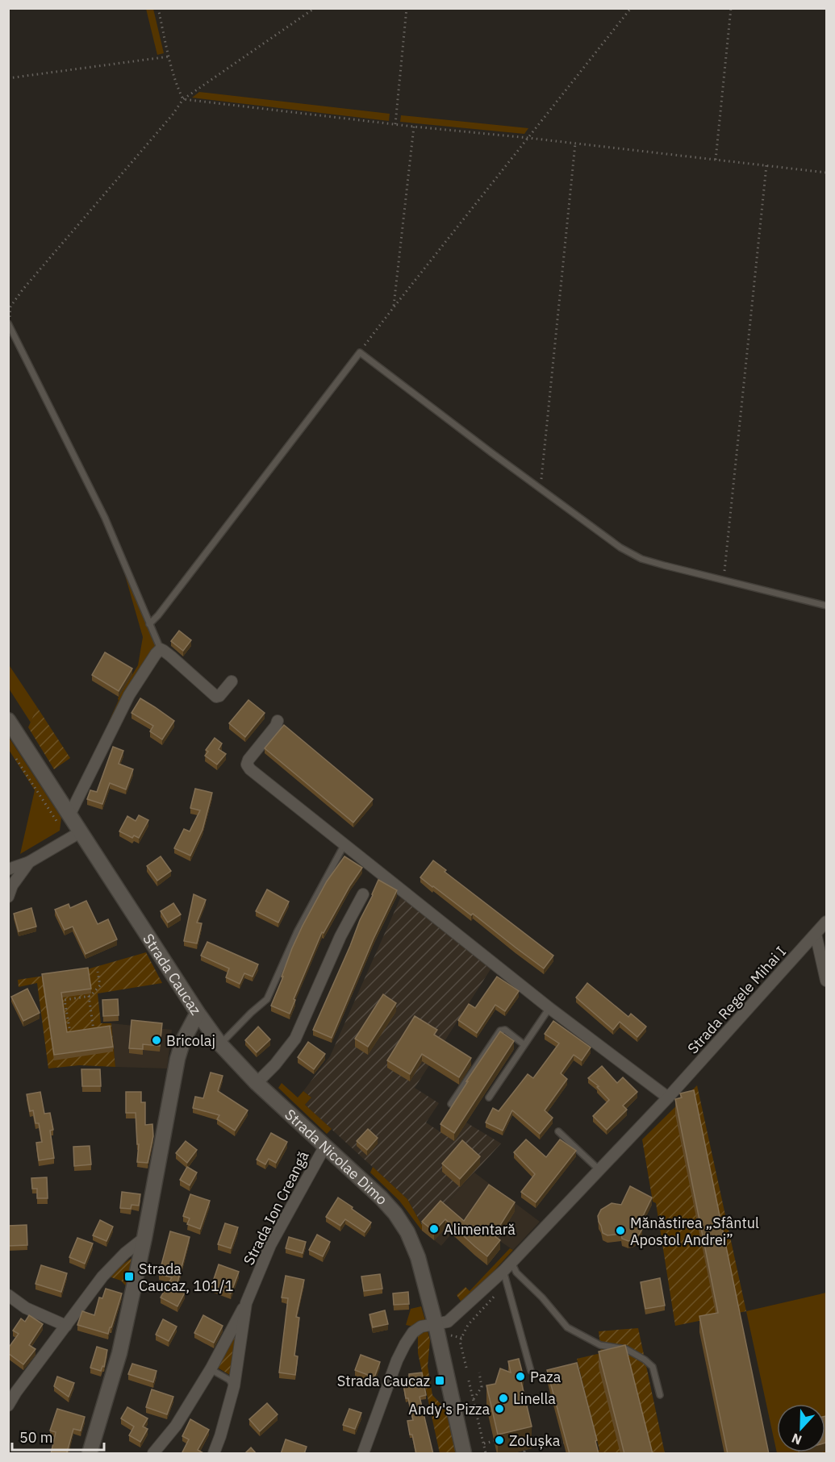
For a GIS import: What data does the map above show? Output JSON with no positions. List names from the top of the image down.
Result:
{
  "streets": {
    "street": [
      "Strada Caucaz",
      "Strada Regele Mihai I",
      "Strada Nicolae Dimo",
      "Strada Ion Creangă"
    ]
  },
  "crossings": [
    ["Strada Caucaz", "Strada Nicolae Dimo"],
    ["Strada Nicolae Dimo", "Strada Ion Creangă"]
  ],
  "places": {
    "other": [
      "Bricolaj",
      "Alimentară",
      "Mănăstirea „Sfântul Apostol Andrei”",
      "Paza",
      "Linella",
      "Andy's Pizza",
      "Zolușka"
    ],
    "transit": ["Strada Caucaz, 101/1", "Strada Caucaz"]
  },
  "scale_bar": "50 m",
  "north": "bottom"
}
